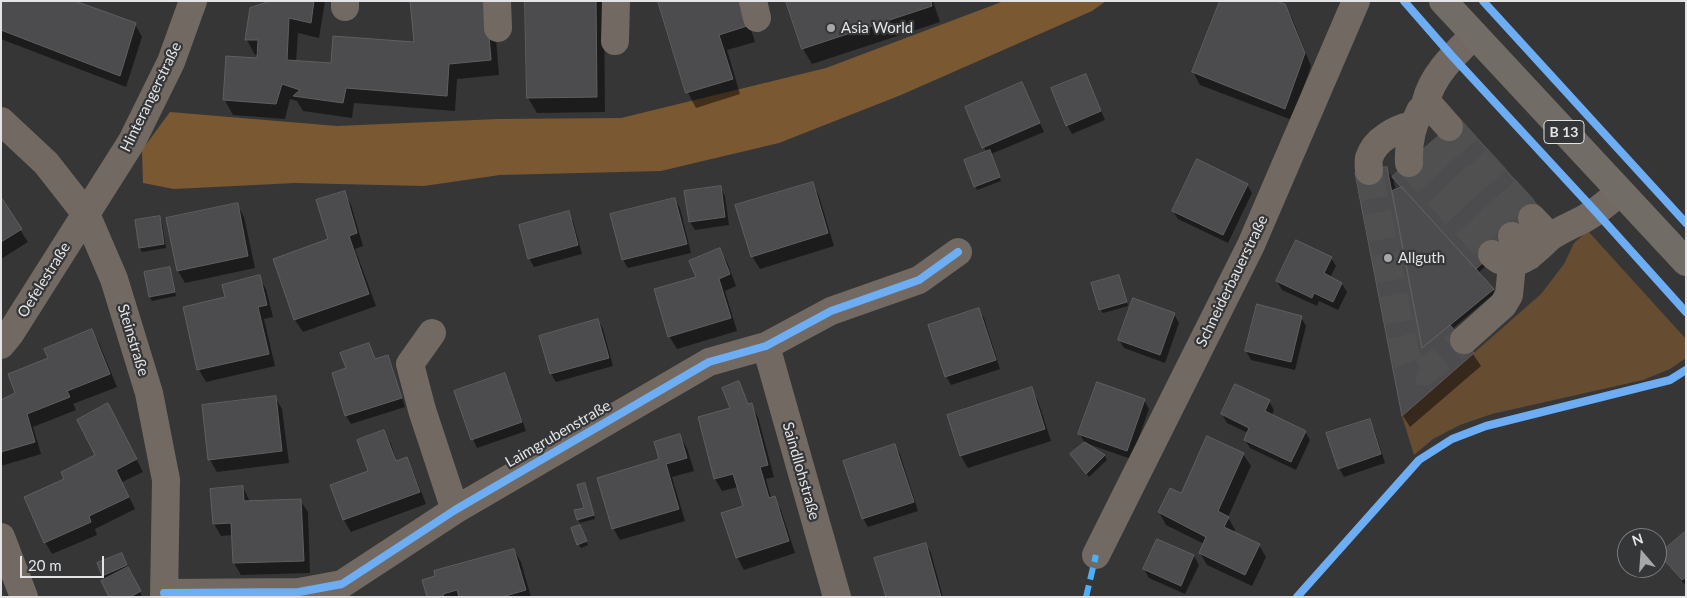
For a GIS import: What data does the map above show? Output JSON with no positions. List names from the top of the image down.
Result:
{
  "streets": {
    "main road": ["B 13"],
    "street": [
      "Hinterangerstraße",
      "Oefelestraße",
      "Schneiderbauerstraße",
      "Steinstraße",
      "Laimgrubenstraße",
      "Saindllohstraße"
    ]
  },
  "crossings": [
    ["Hinterangerstraße", "Oefelestraße"],
    ["Hinterangerstraße", "Steinstraße"],
    ["Oefelestraße", "Steinstraße"],
    ["Steinstraße", "Laimgrubenstraße"],
    ["Laimgrubenstraße", "Saindllohstraße"]
  ],
  "places": ["Asia World", "Allguth"],
  "scale_bar": "20 m",
  "north": "top"
}
